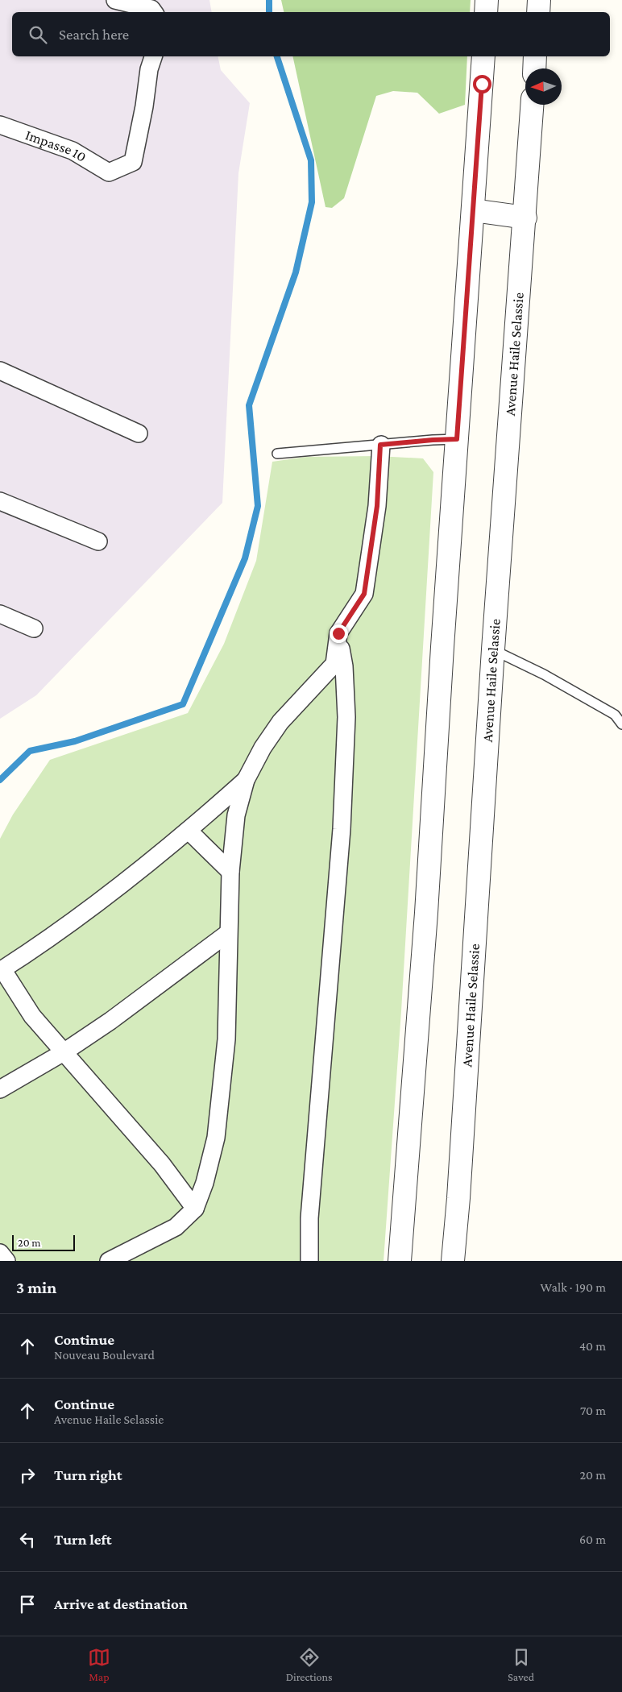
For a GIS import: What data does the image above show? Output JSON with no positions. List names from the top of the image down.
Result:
{
  "streets": {
    "street": ["Impasse 10", "Avenue Haile Selassie"]
  },
  "scale_bar": "20 m",
  "north": "left",
  "page": {
    "search": "Search here",
    "scale": "20 m",
    "heading": ["3 min", "Walk · 190 m"],
    "list": [
      ["Continue", "Nouveau Boulevard", "40 m"],
      ["Continue", "Avenue Haile Selassie", "70 m"],
      ["Turn right", "20 m"],
      ["Turn left", "60 m"],
      "Arrive at destination"
    ],
    "nav": ["Map", "Directions", "Saved"]
  }
}
